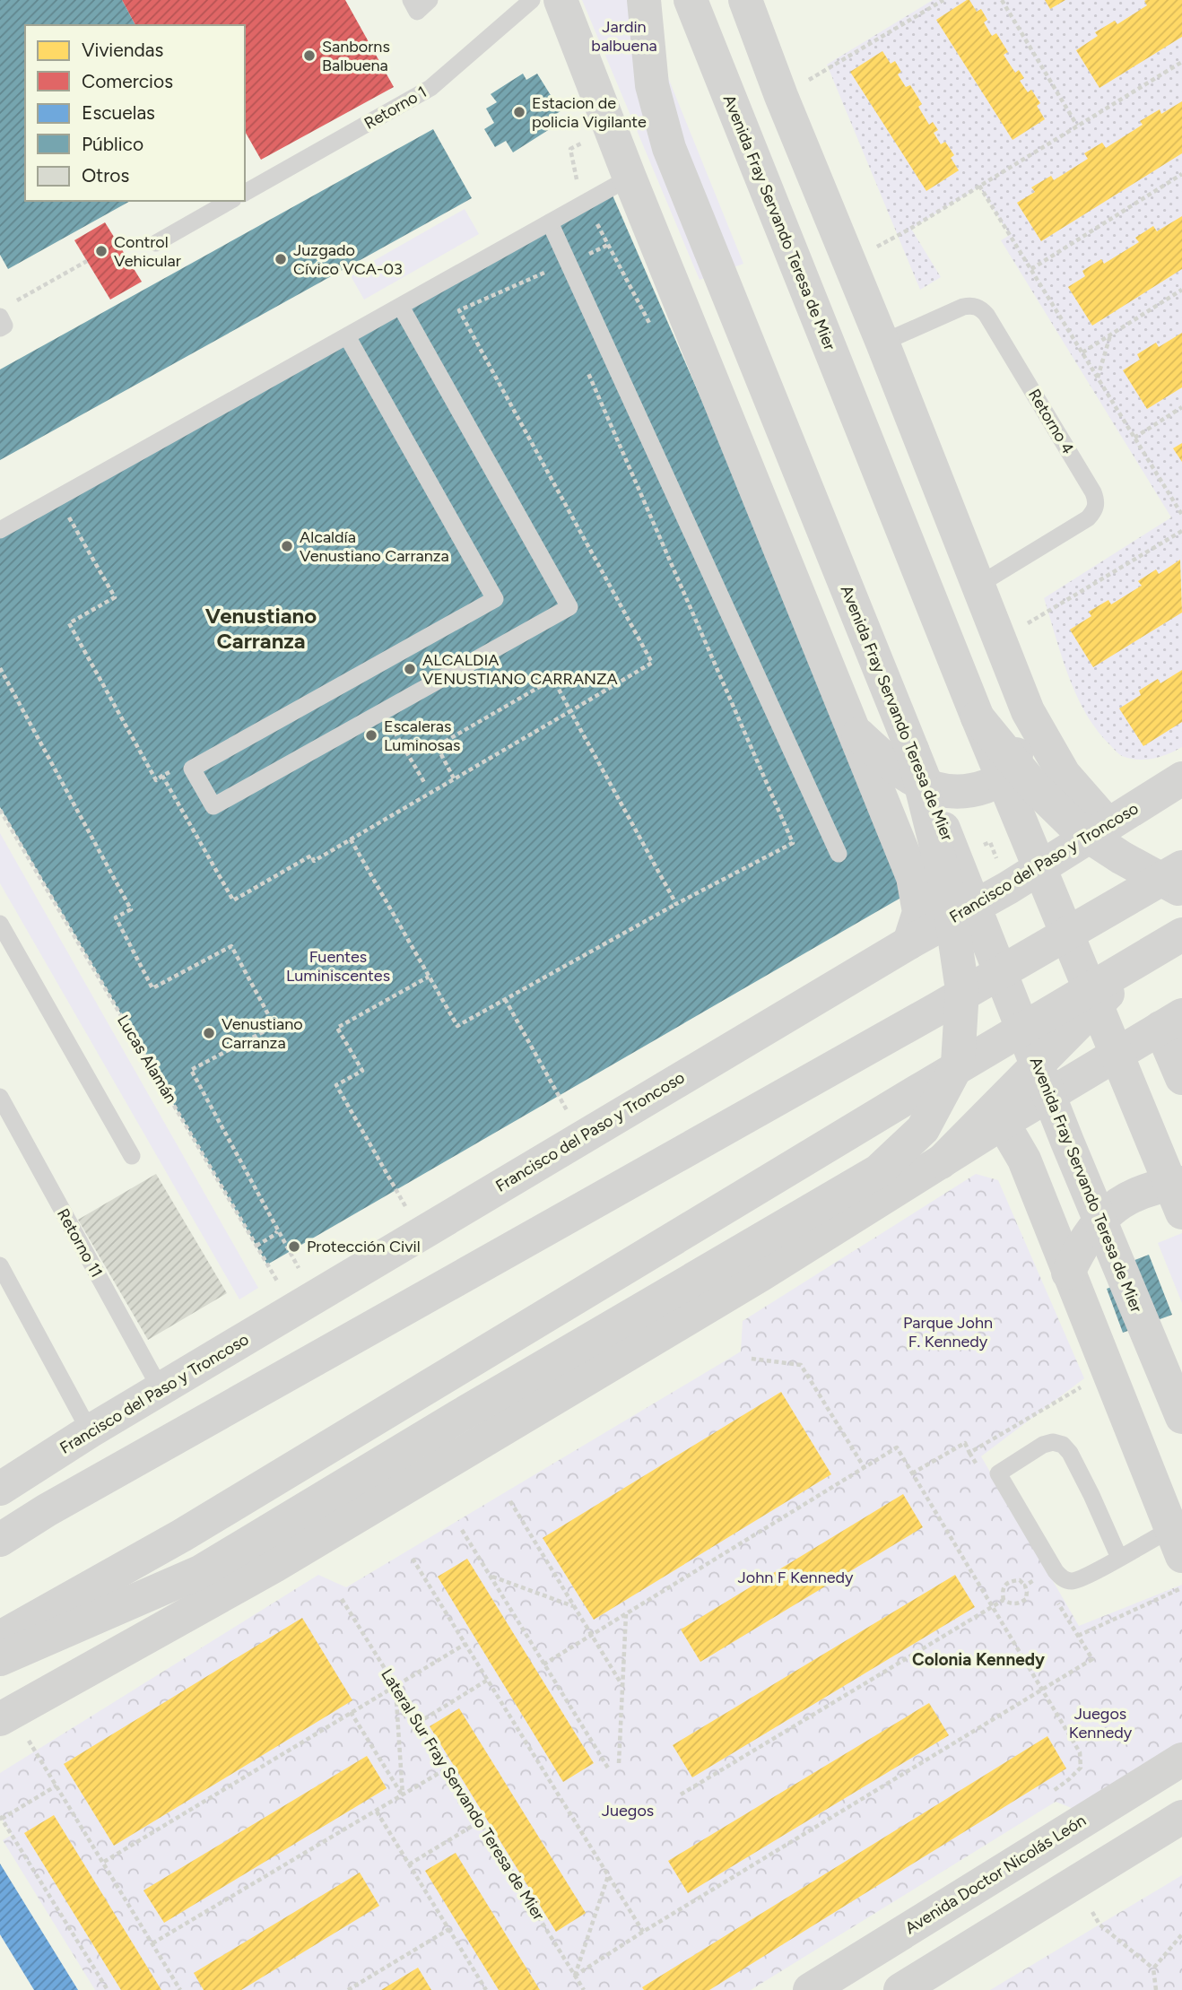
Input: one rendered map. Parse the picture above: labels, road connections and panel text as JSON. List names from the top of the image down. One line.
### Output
{"streets":{"main road":["Avenida Fray Servando Teresa de Mier","Francisco del Paso y Troncoso","Avenida Doctor Nicolás León"],"lane":["Retorno 1","Retorno 4","Retorno 11"],"path":["Lucas Alamán","Lateral Sur Fray Servando Teresa de Mier"]},"crossings":[["Francisco del Paso y Troncoso","Lucas Alamán"],["Francisco del Paso y Troncoso","Retorno 11"]],"districts":["Venustiano Carranza","Colonia Kennedy"],"parks":["Jardin balbuena","Fuentes Luminiscentes","Parque John F. Kennedy","John F Kennedy","Juegos Kennedy","Juegos"],"places":["Sanborns Balbuena","Estacion de policia Vigilante","Control Vehicular","Juzgado Cívico VCA-03","Alcaldía Venustiano Carranza","ALCALDIA VENUSTIANO CARRANZA","Escaleras Luminosas","Venustiano Carranza","Protección Civil"],"legend":["Viviendas","Comercios","Escuelas","Público","Otros"]}
